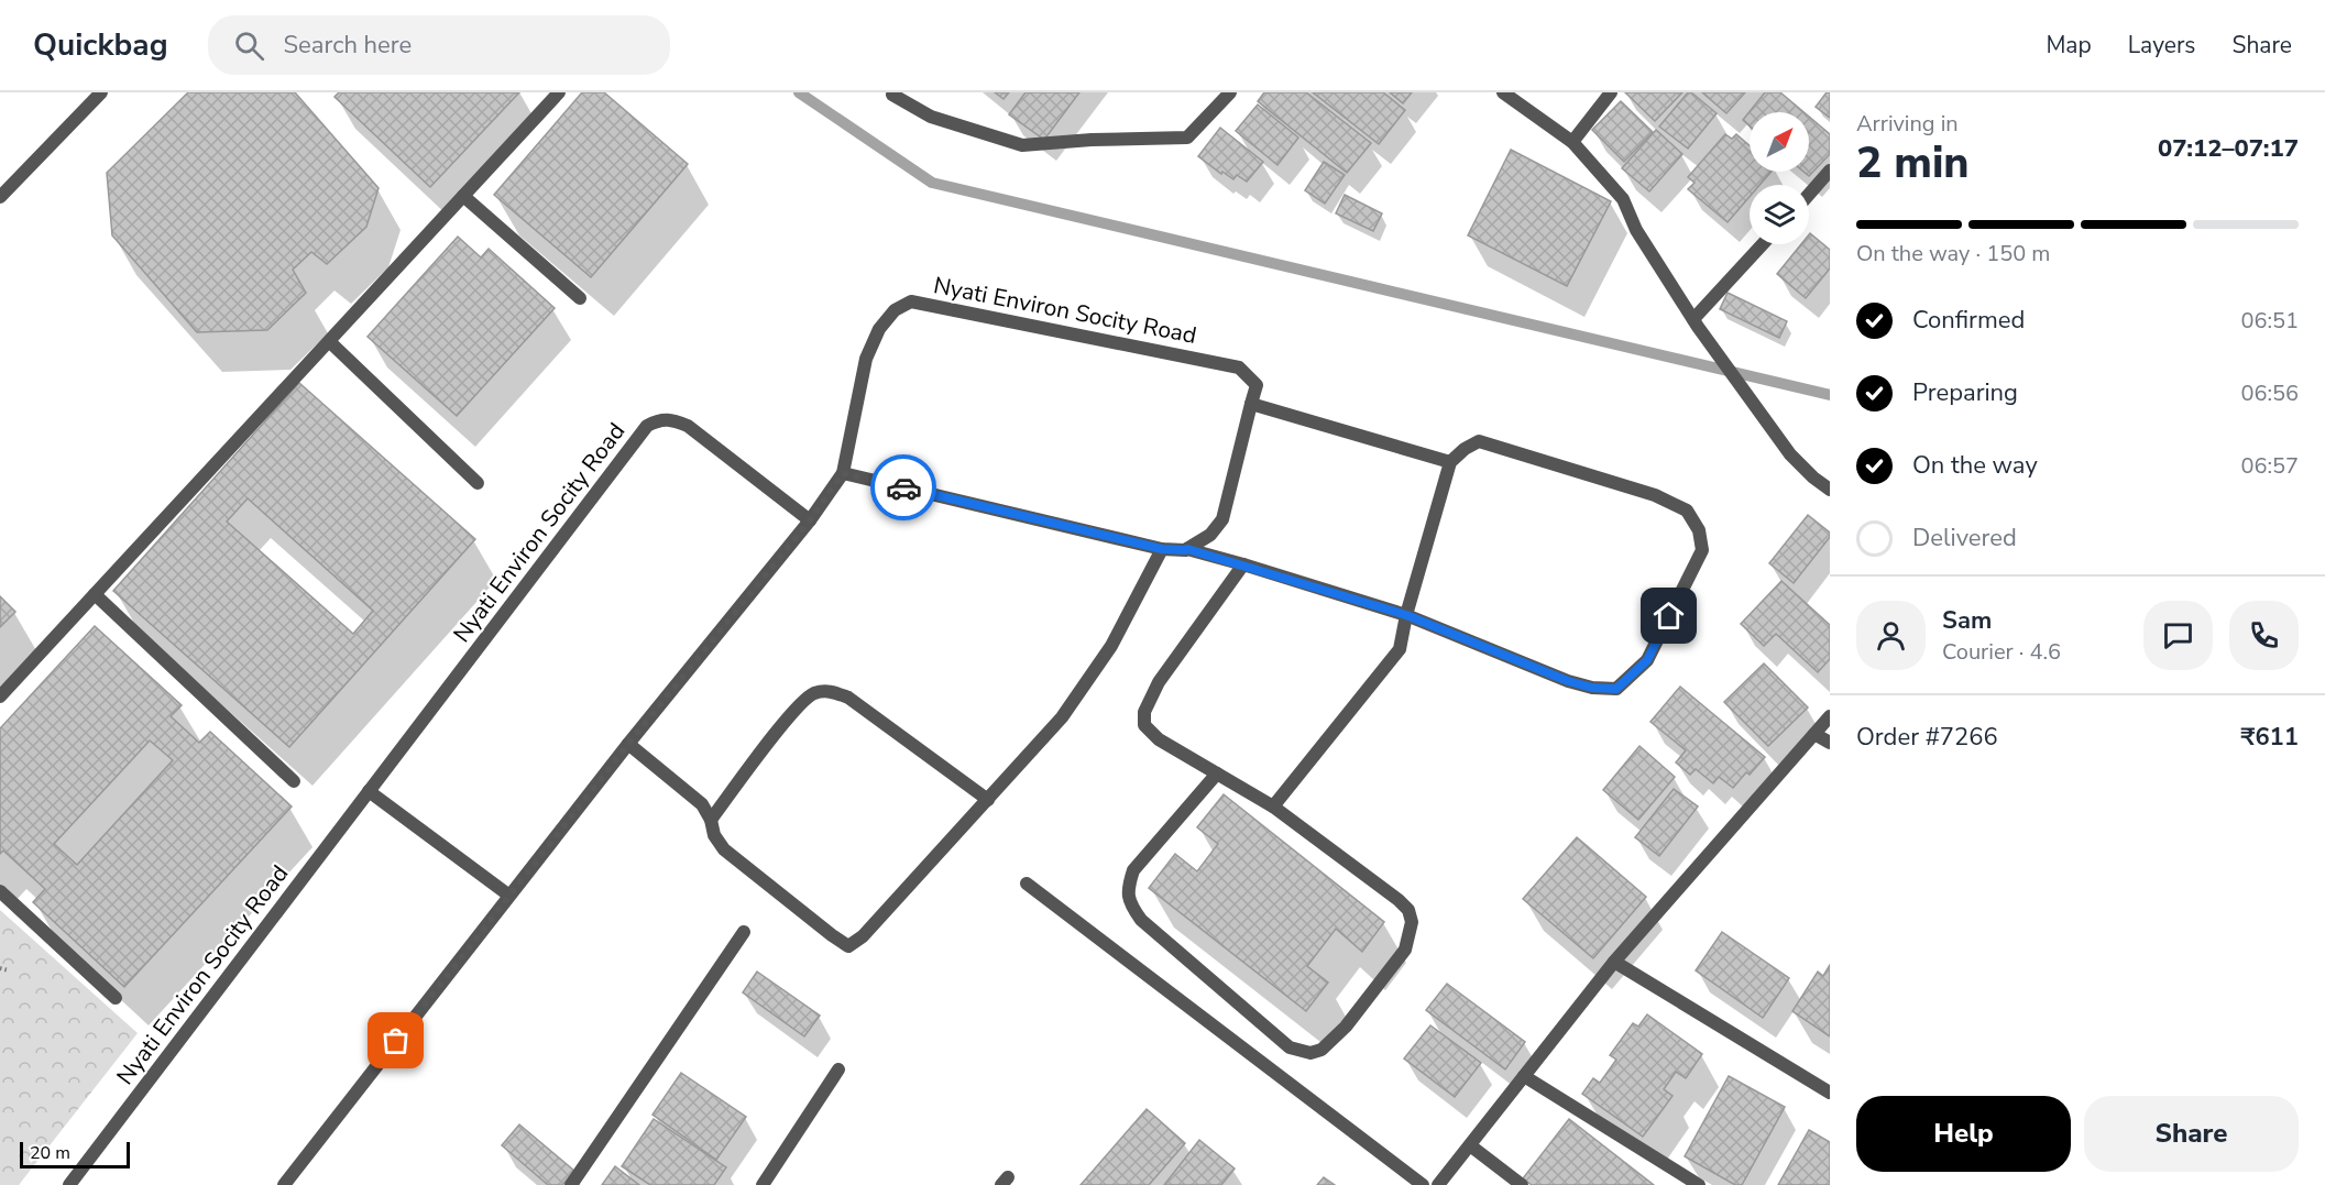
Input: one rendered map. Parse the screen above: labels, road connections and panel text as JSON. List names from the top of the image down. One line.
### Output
{"streets":{"street":["Nyati Environ Socity Road"]},"scale_bar":"20 m","north":"top right","page":{"header":"Quickbag","search":"Search here","nav":["Map","Layers","Share"],"heading":["2 min","Arriving in","07:12–07:17"],"panel":["Sam","Courier · 4.6","Order #7266","₹611"],"bar":"On the way · 150 m","list":[["Confirmed","06:51"],["Preparing","06:56"],["On the way","06:57"],"Delivered"],"buttons":["Help","Share"],"scale":"20 m"}}
